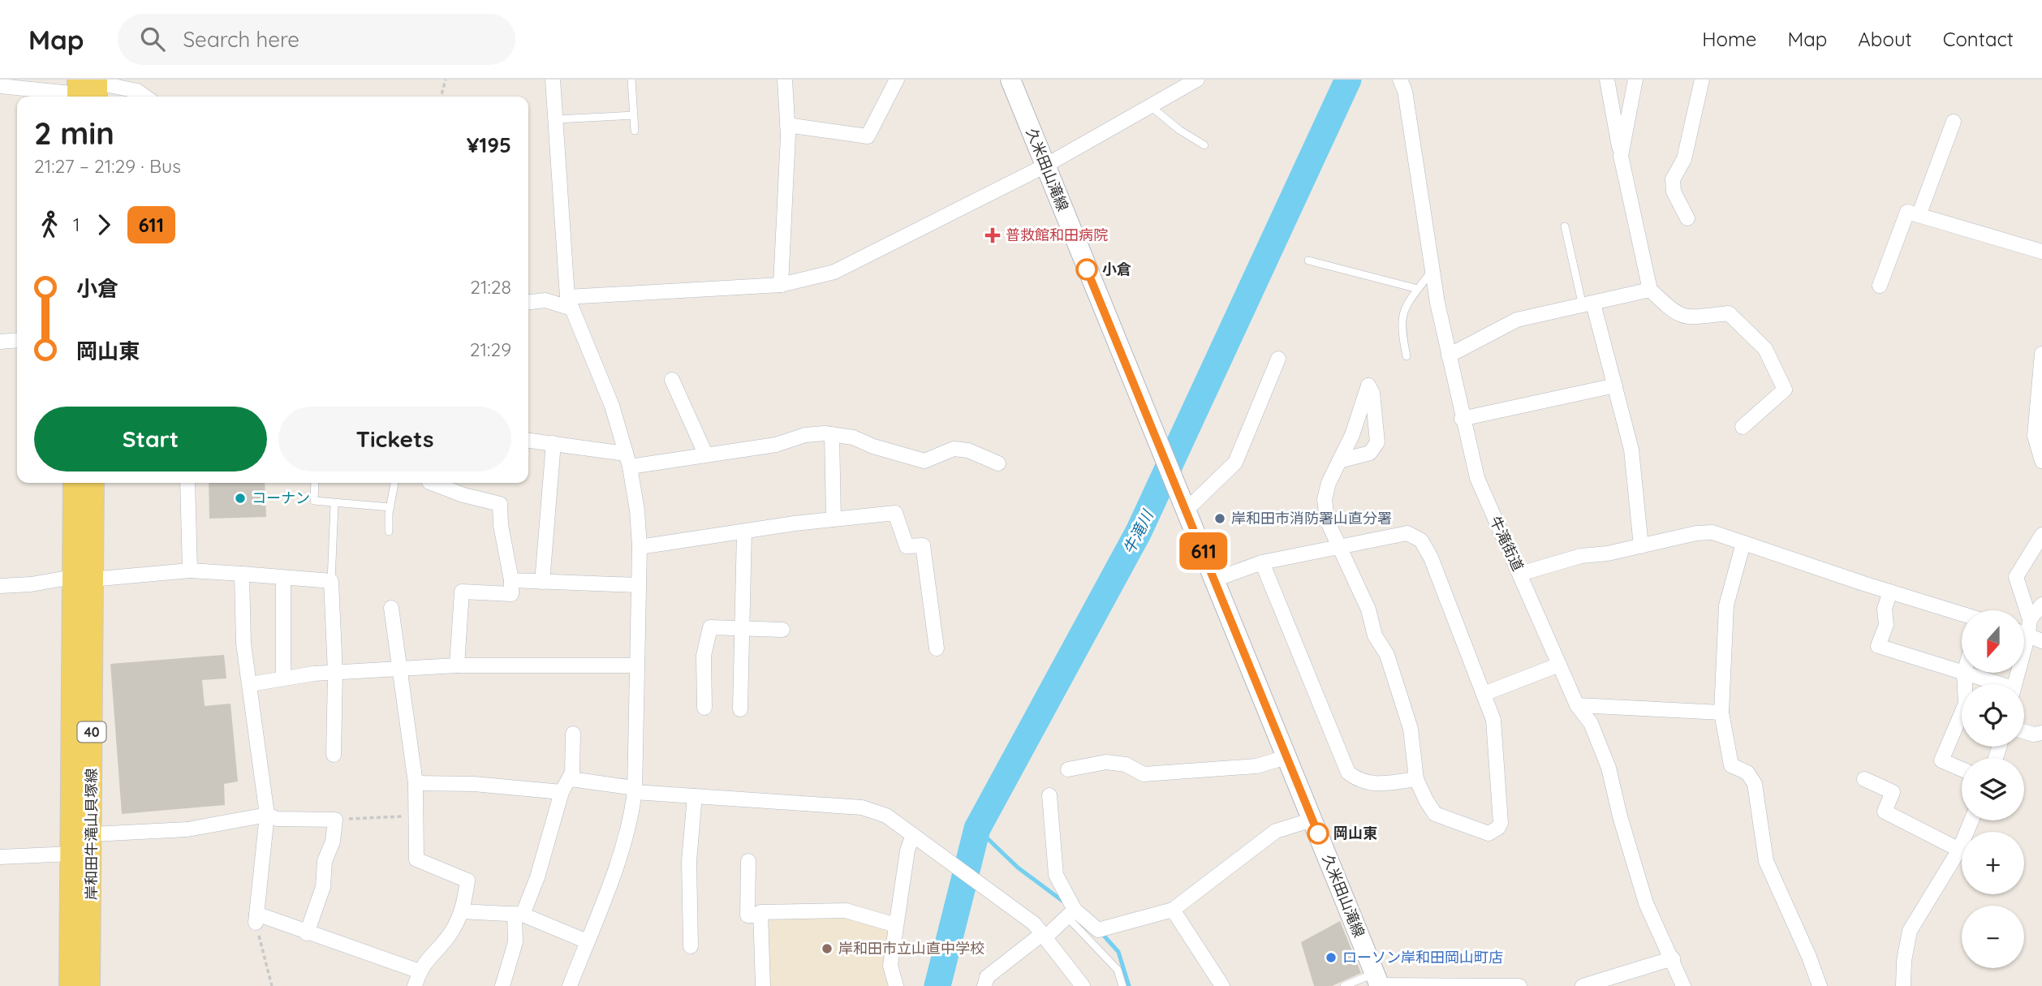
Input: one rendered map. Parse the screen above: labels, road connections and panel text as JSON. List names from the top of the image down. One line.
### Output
{"streets":{"main road":["40","岸和田牛滝山貝塚線"],"street":["久米田山滝線","牛滝街道"]},"water":["牛滝川"],"places":{"health":["普救館和田病院"],"other":["小倉","コーナン","岸和田市消防署山直分署","岡山東","岸和田市立山直中学校","ローソン岸和田岡山町店"]},"lines":["bus line 611"],"north":"bottom","page":{"header":"Map","search":"Search here","nav":["Home","Map","About","Contact"],"on_map":"611","heading":["2 min","21:27 – 21:29 · Bus","¥195"],"legs":["1","611"],"list":[{"name":"小倉","value":"21:28"},{"name":"岡山東","value":"21:29"}],"buttons":["Start","Tickets"],"map_buttons":["+","−"]}}
